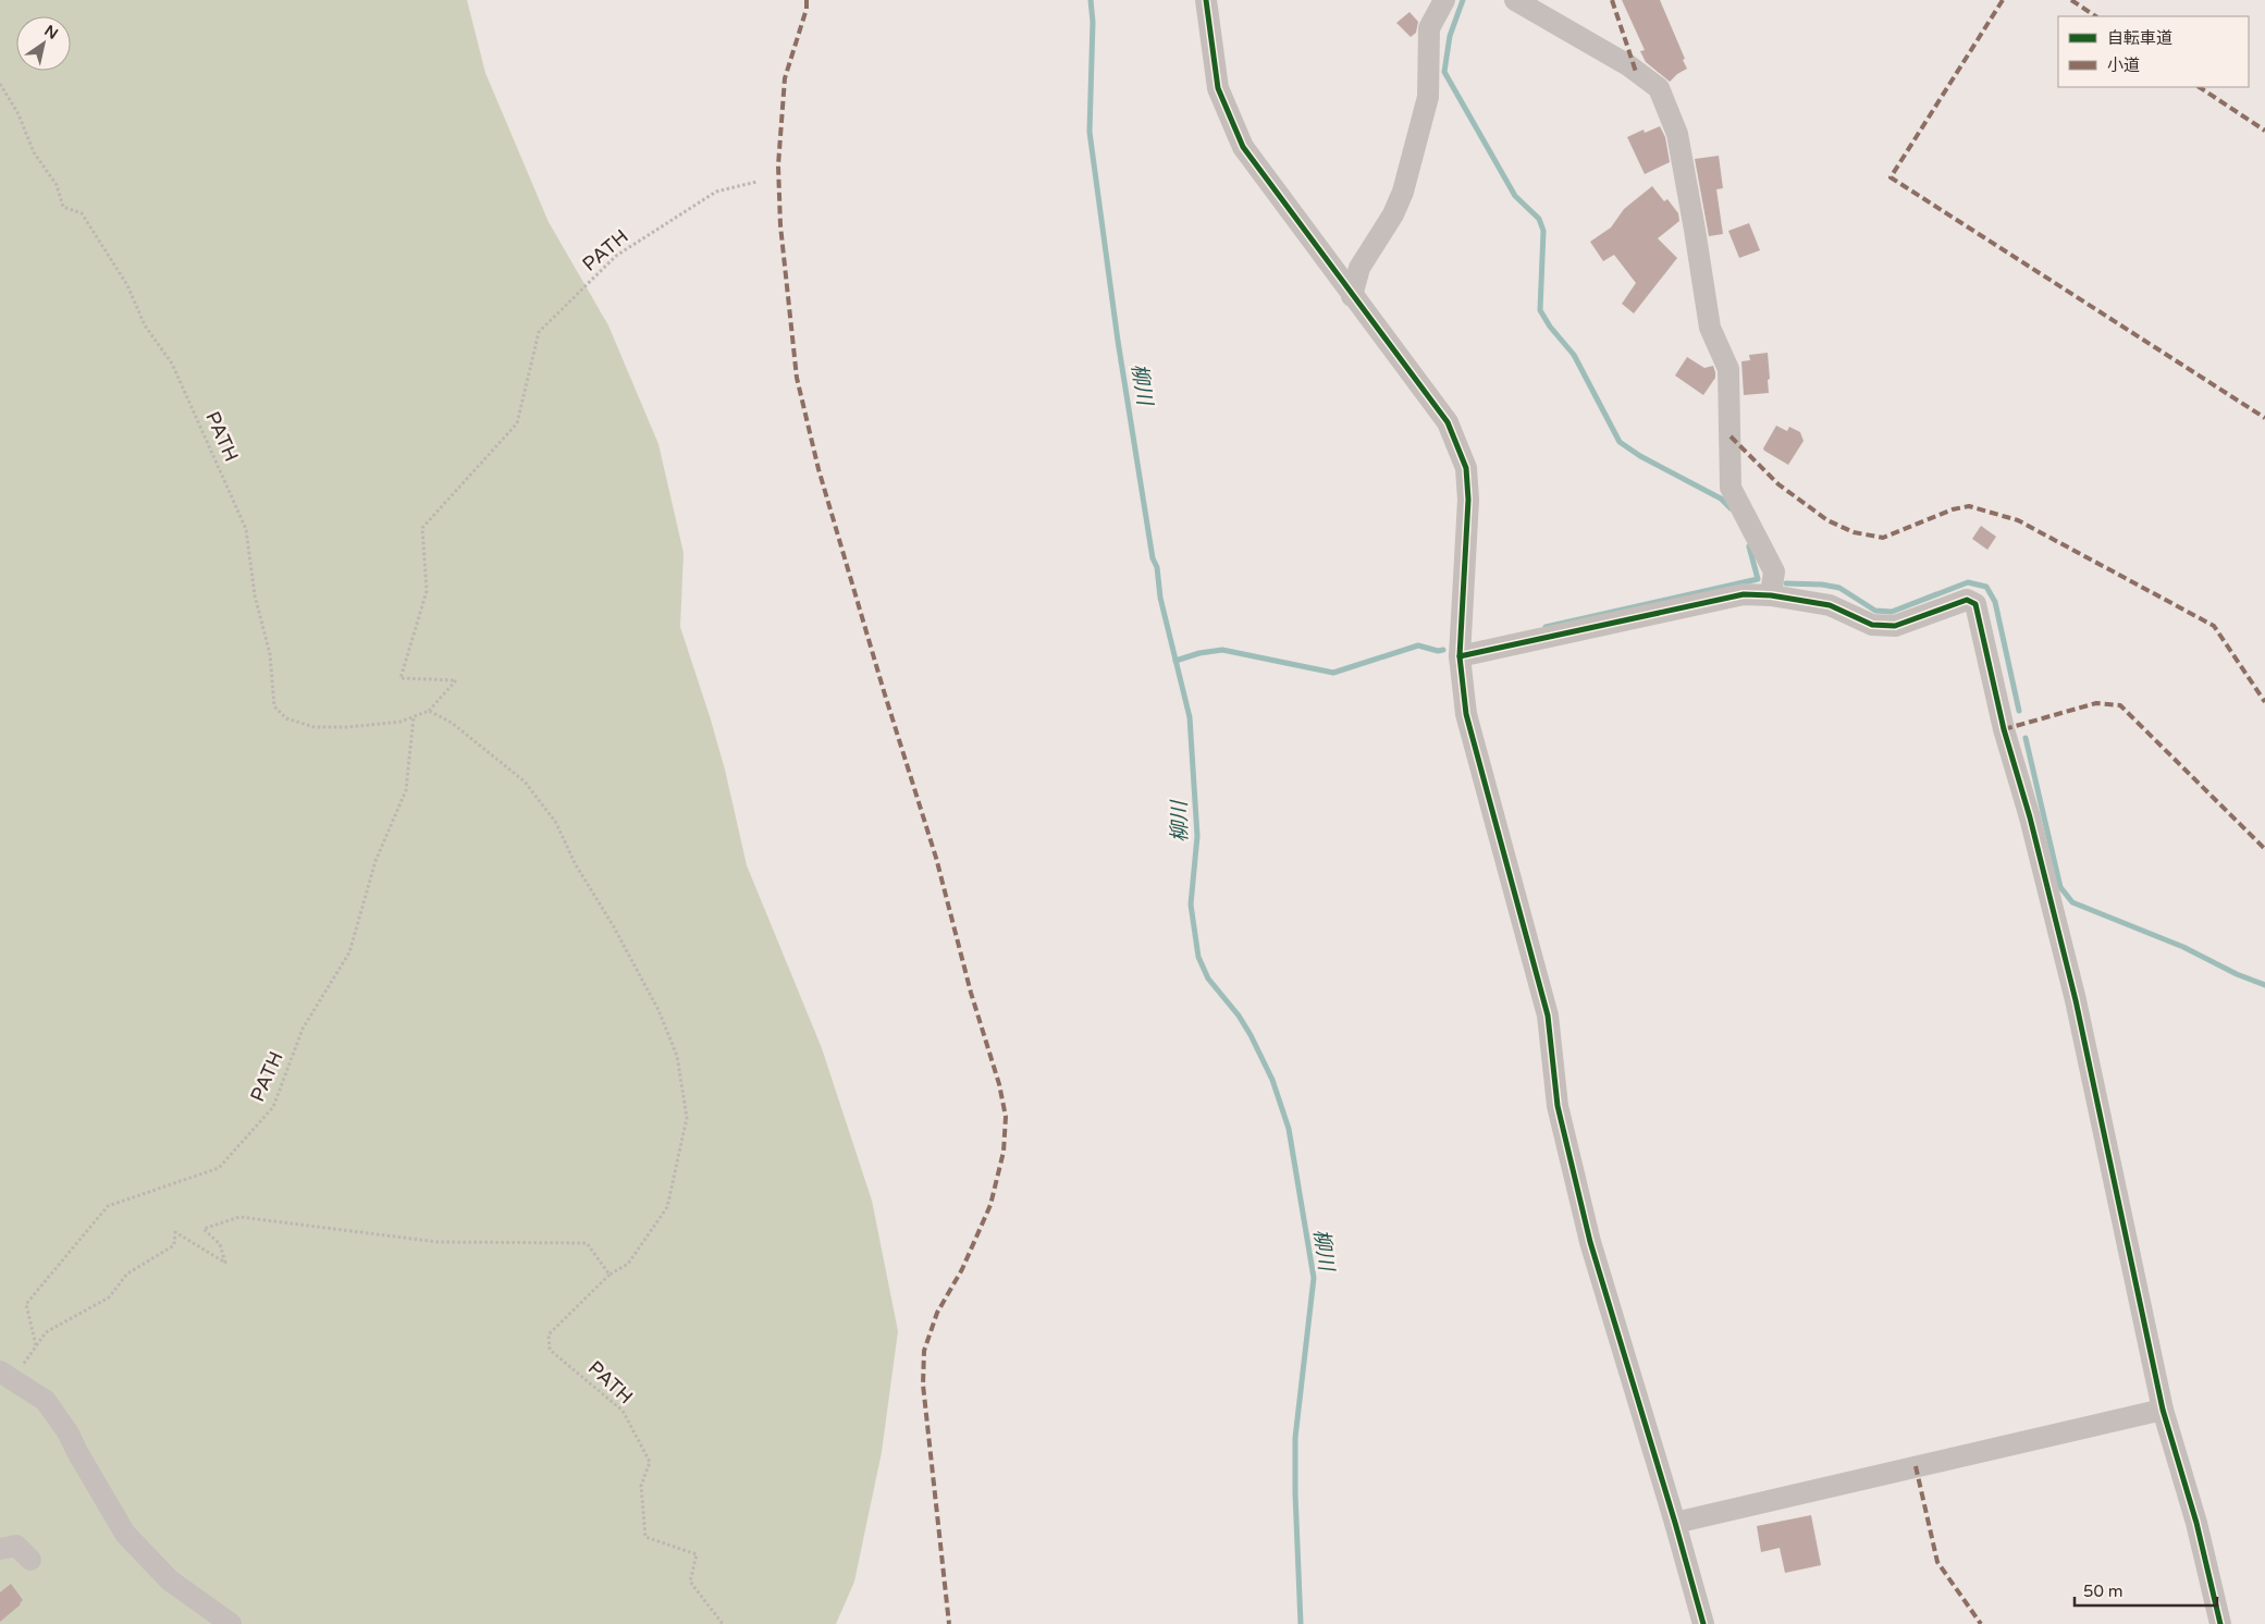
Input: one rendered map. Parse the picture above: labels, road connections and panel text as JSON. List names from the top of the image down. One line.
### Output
{"streets":{"path":["PATH"]},"water":["柳川"],"legend":["自転車道","小道"],"scale_bar":"50 m","north":"top right"}
